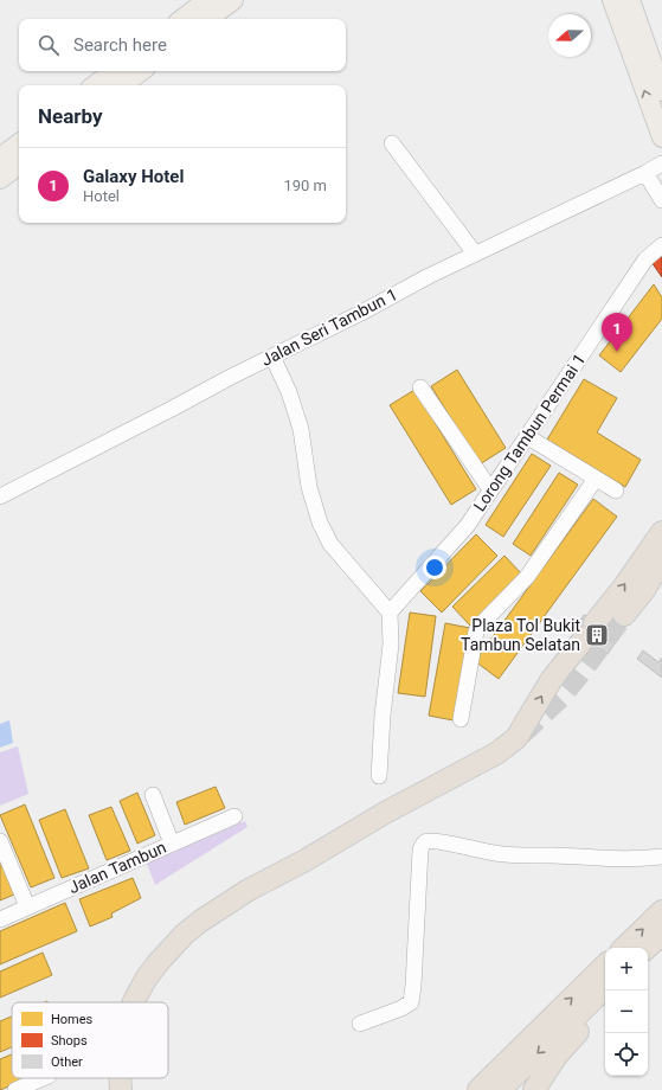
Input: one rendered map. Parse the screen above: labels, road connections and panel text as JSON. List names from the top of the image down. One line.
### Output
{"streets":{"street":["Jalan Seri Tambun 1","Lorong Tambun Permai 1","Jalan Tambun"]},"places":{"building":["Plaza Tol Bukit Tambun Selatan"]},"legend":["Homes","Shops","Other"],"north":"left","page":{"search":"Search here","heading":"Nearby","list":[{"mark":"1","name":"Galaxy Hotel","note":"Hotel","value":"190 m"}],"pins":"1","map_buttons":["+","−"]}}
